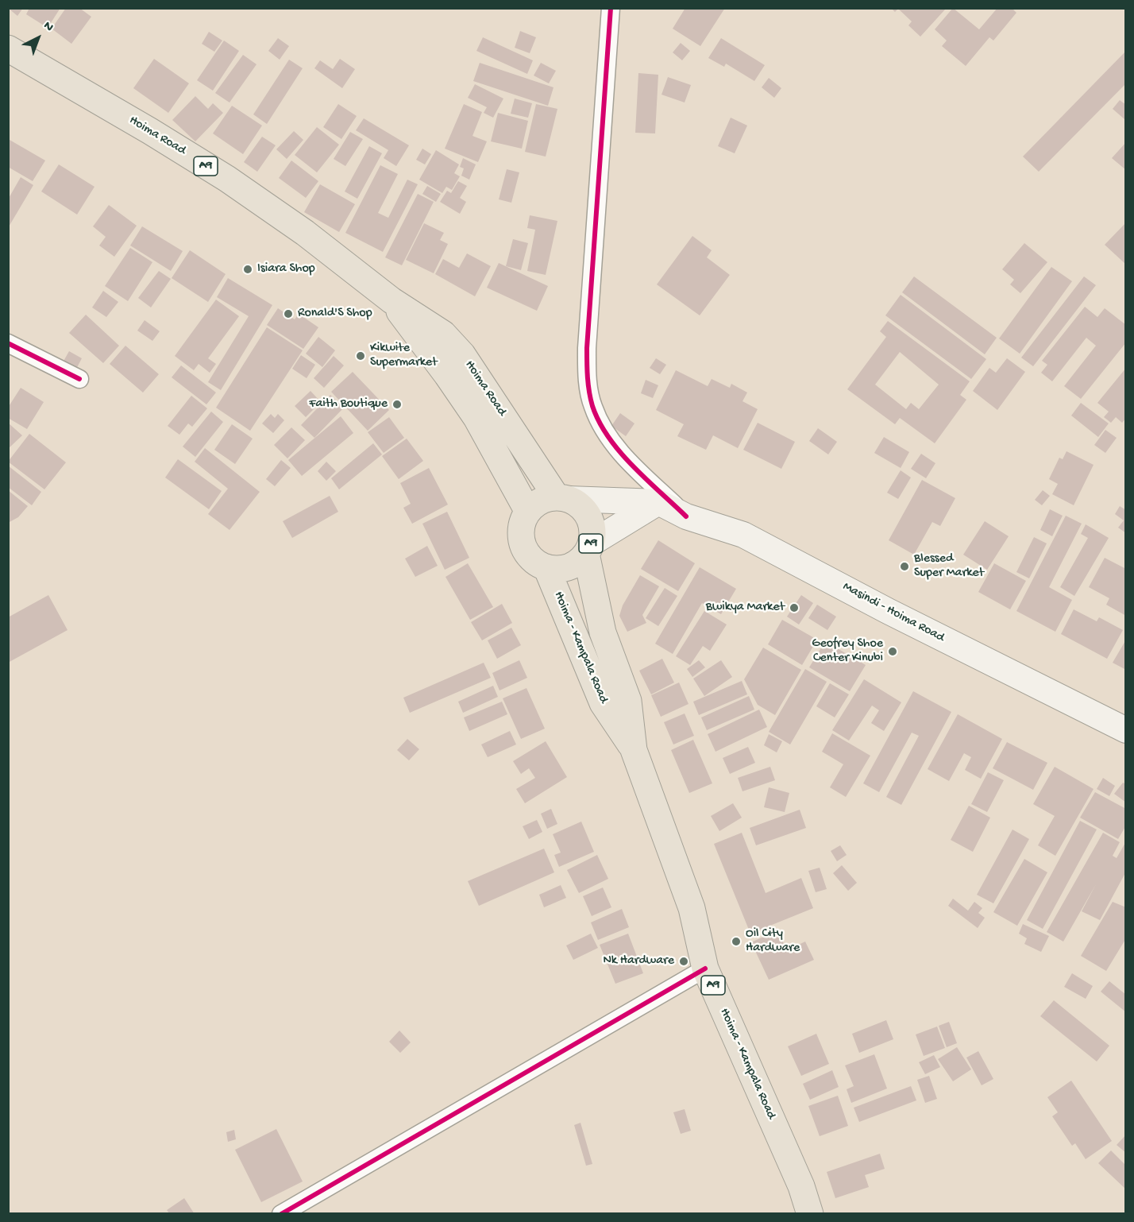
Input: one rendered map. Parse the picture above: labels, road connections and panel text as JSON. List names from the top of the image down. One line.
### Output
{"streets":{"main road":["Hoima Road","A9","Masindi - Hoima Road","Hoima - Kampala Road"]},"crossings":[["Hoima Road","A9"],["Hoima Road","Masindi - Hoima Road"],["Hoima Road","Hoima - Kampala Road"],["A9","Masindi - Hoima Road"],["A9","Hoima - Kampala Road"],["Masindi - Hoima Road","Hoima - Kampala Road"]],"places":["Isiara Shop","Ronald'S Shop","Kikwite Supermarket","Faith Boutique","Blessed Super Market","Bwikya Market","Geofrey Shoe Center Kinubi","Oil City Hardware","Nk Hardware"],"north":"top right"}
